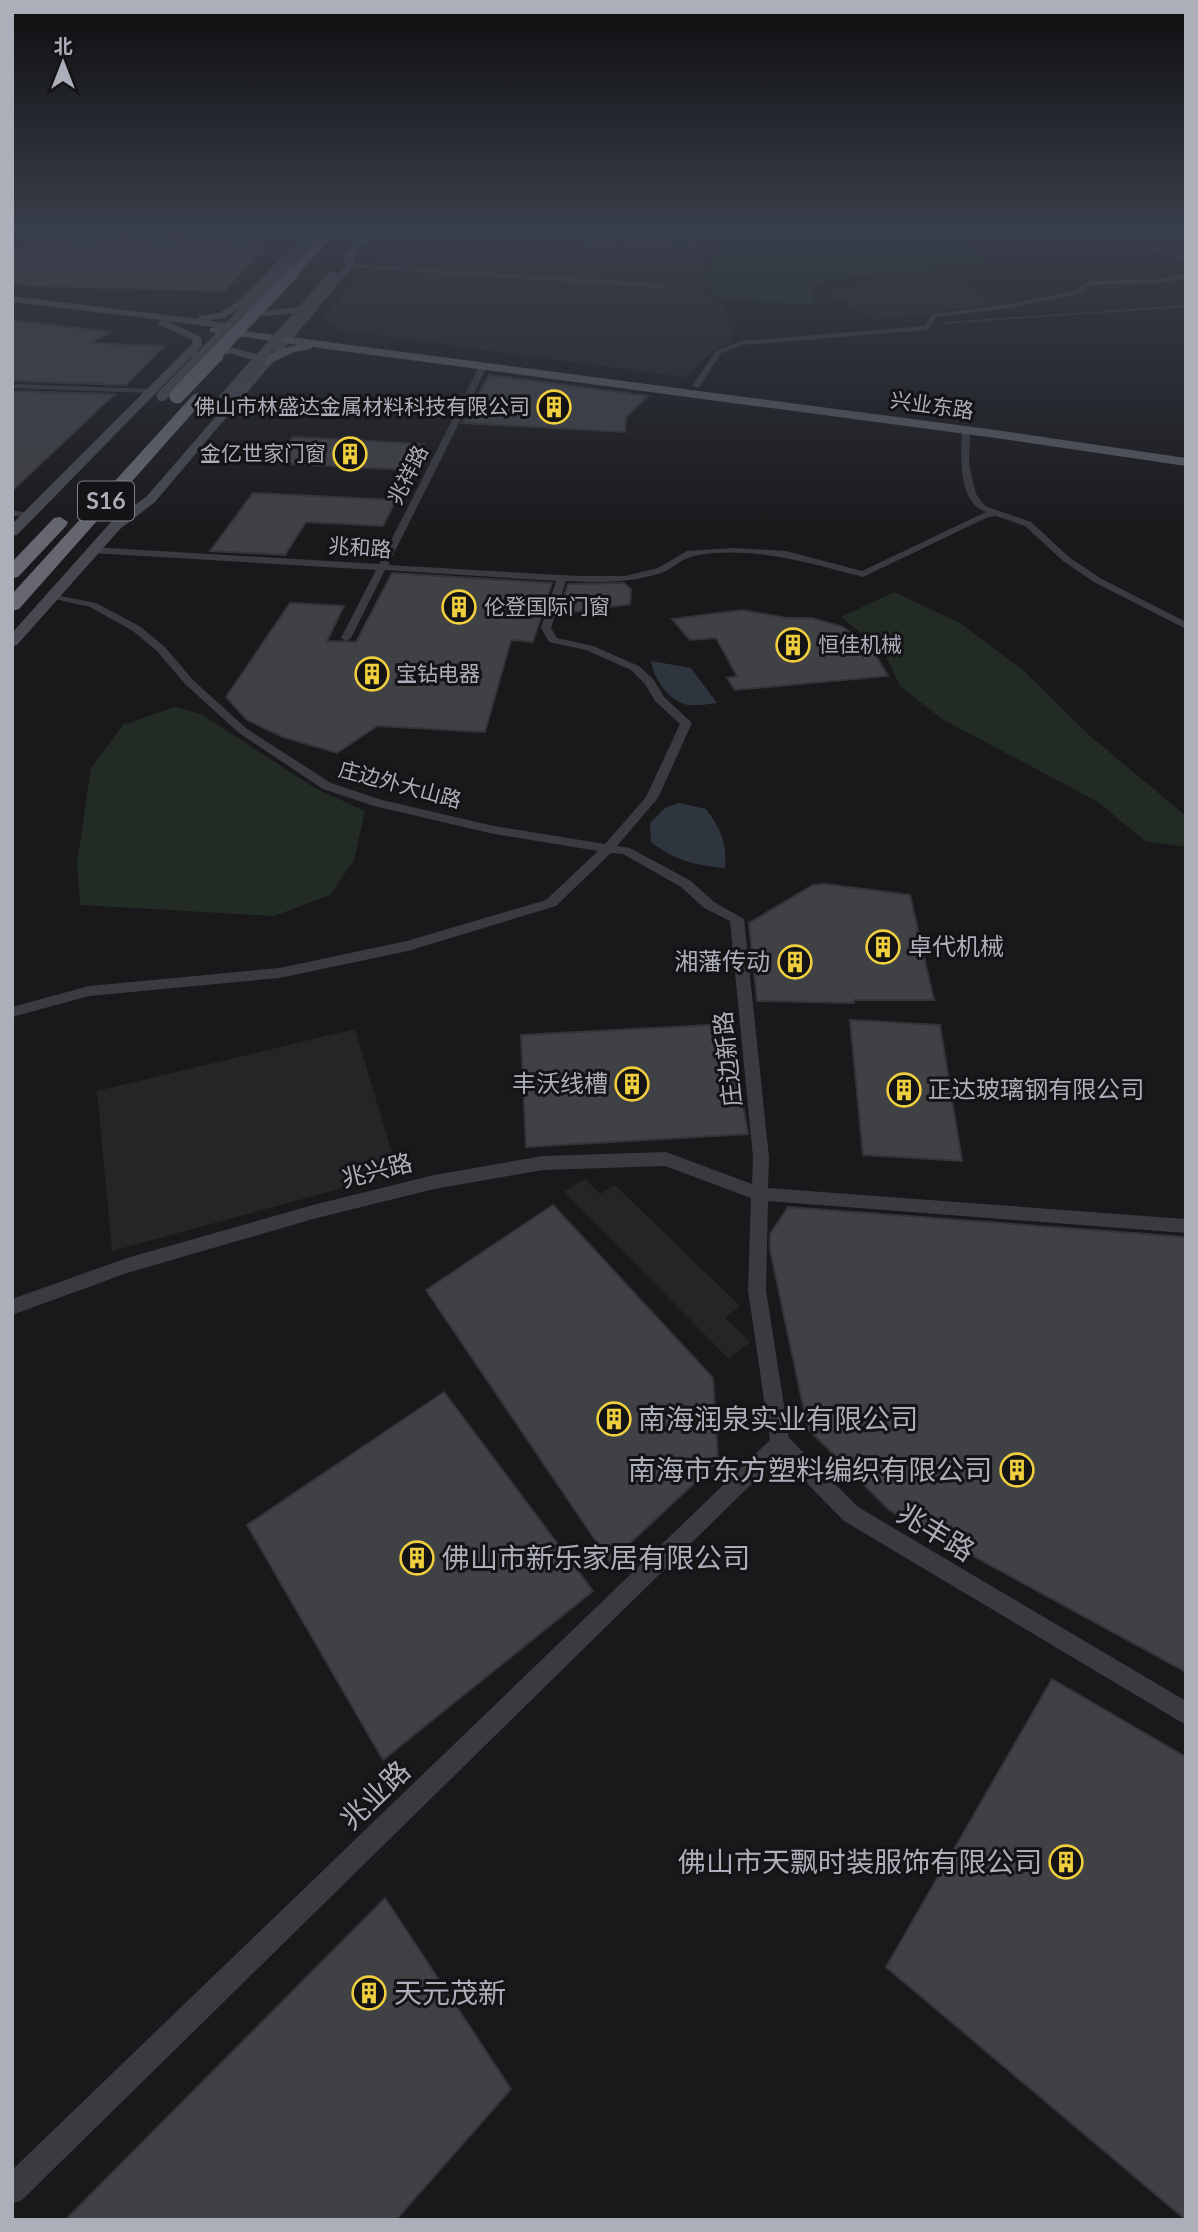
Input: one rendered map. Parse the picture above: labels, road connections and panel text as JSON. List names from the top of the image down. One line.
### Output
{"streets":{"highway":["S16"],"main road":["兴业东路"],"street":["兆祥路","兆和路","庄边外大山路","庄边新路","兆兴路","兆丰路","兆业路"]},"crossings":[["兴业东路","兆祥路"],["兆祥路","兆和路"],["庄边外大山路","庄边新路"],["庄边新路","兆兴路"],["兆丰路","兆业路"]],"places":{"building":["佛山市林盛达金属材料科技有限公司","金亿世家门窗","伦登国际门窗","恒佳机械","宝钻电器","卓代机械","湘藩传动","丰沃线槽","正达玻璃钢有限公司","南海润泉实业有限公司","南海市东方塑料编织有限公司","佛山市新乐家居有限公司","佛山市天飘时装服饰有限公司","天元茂新"]},"north":"top"}
